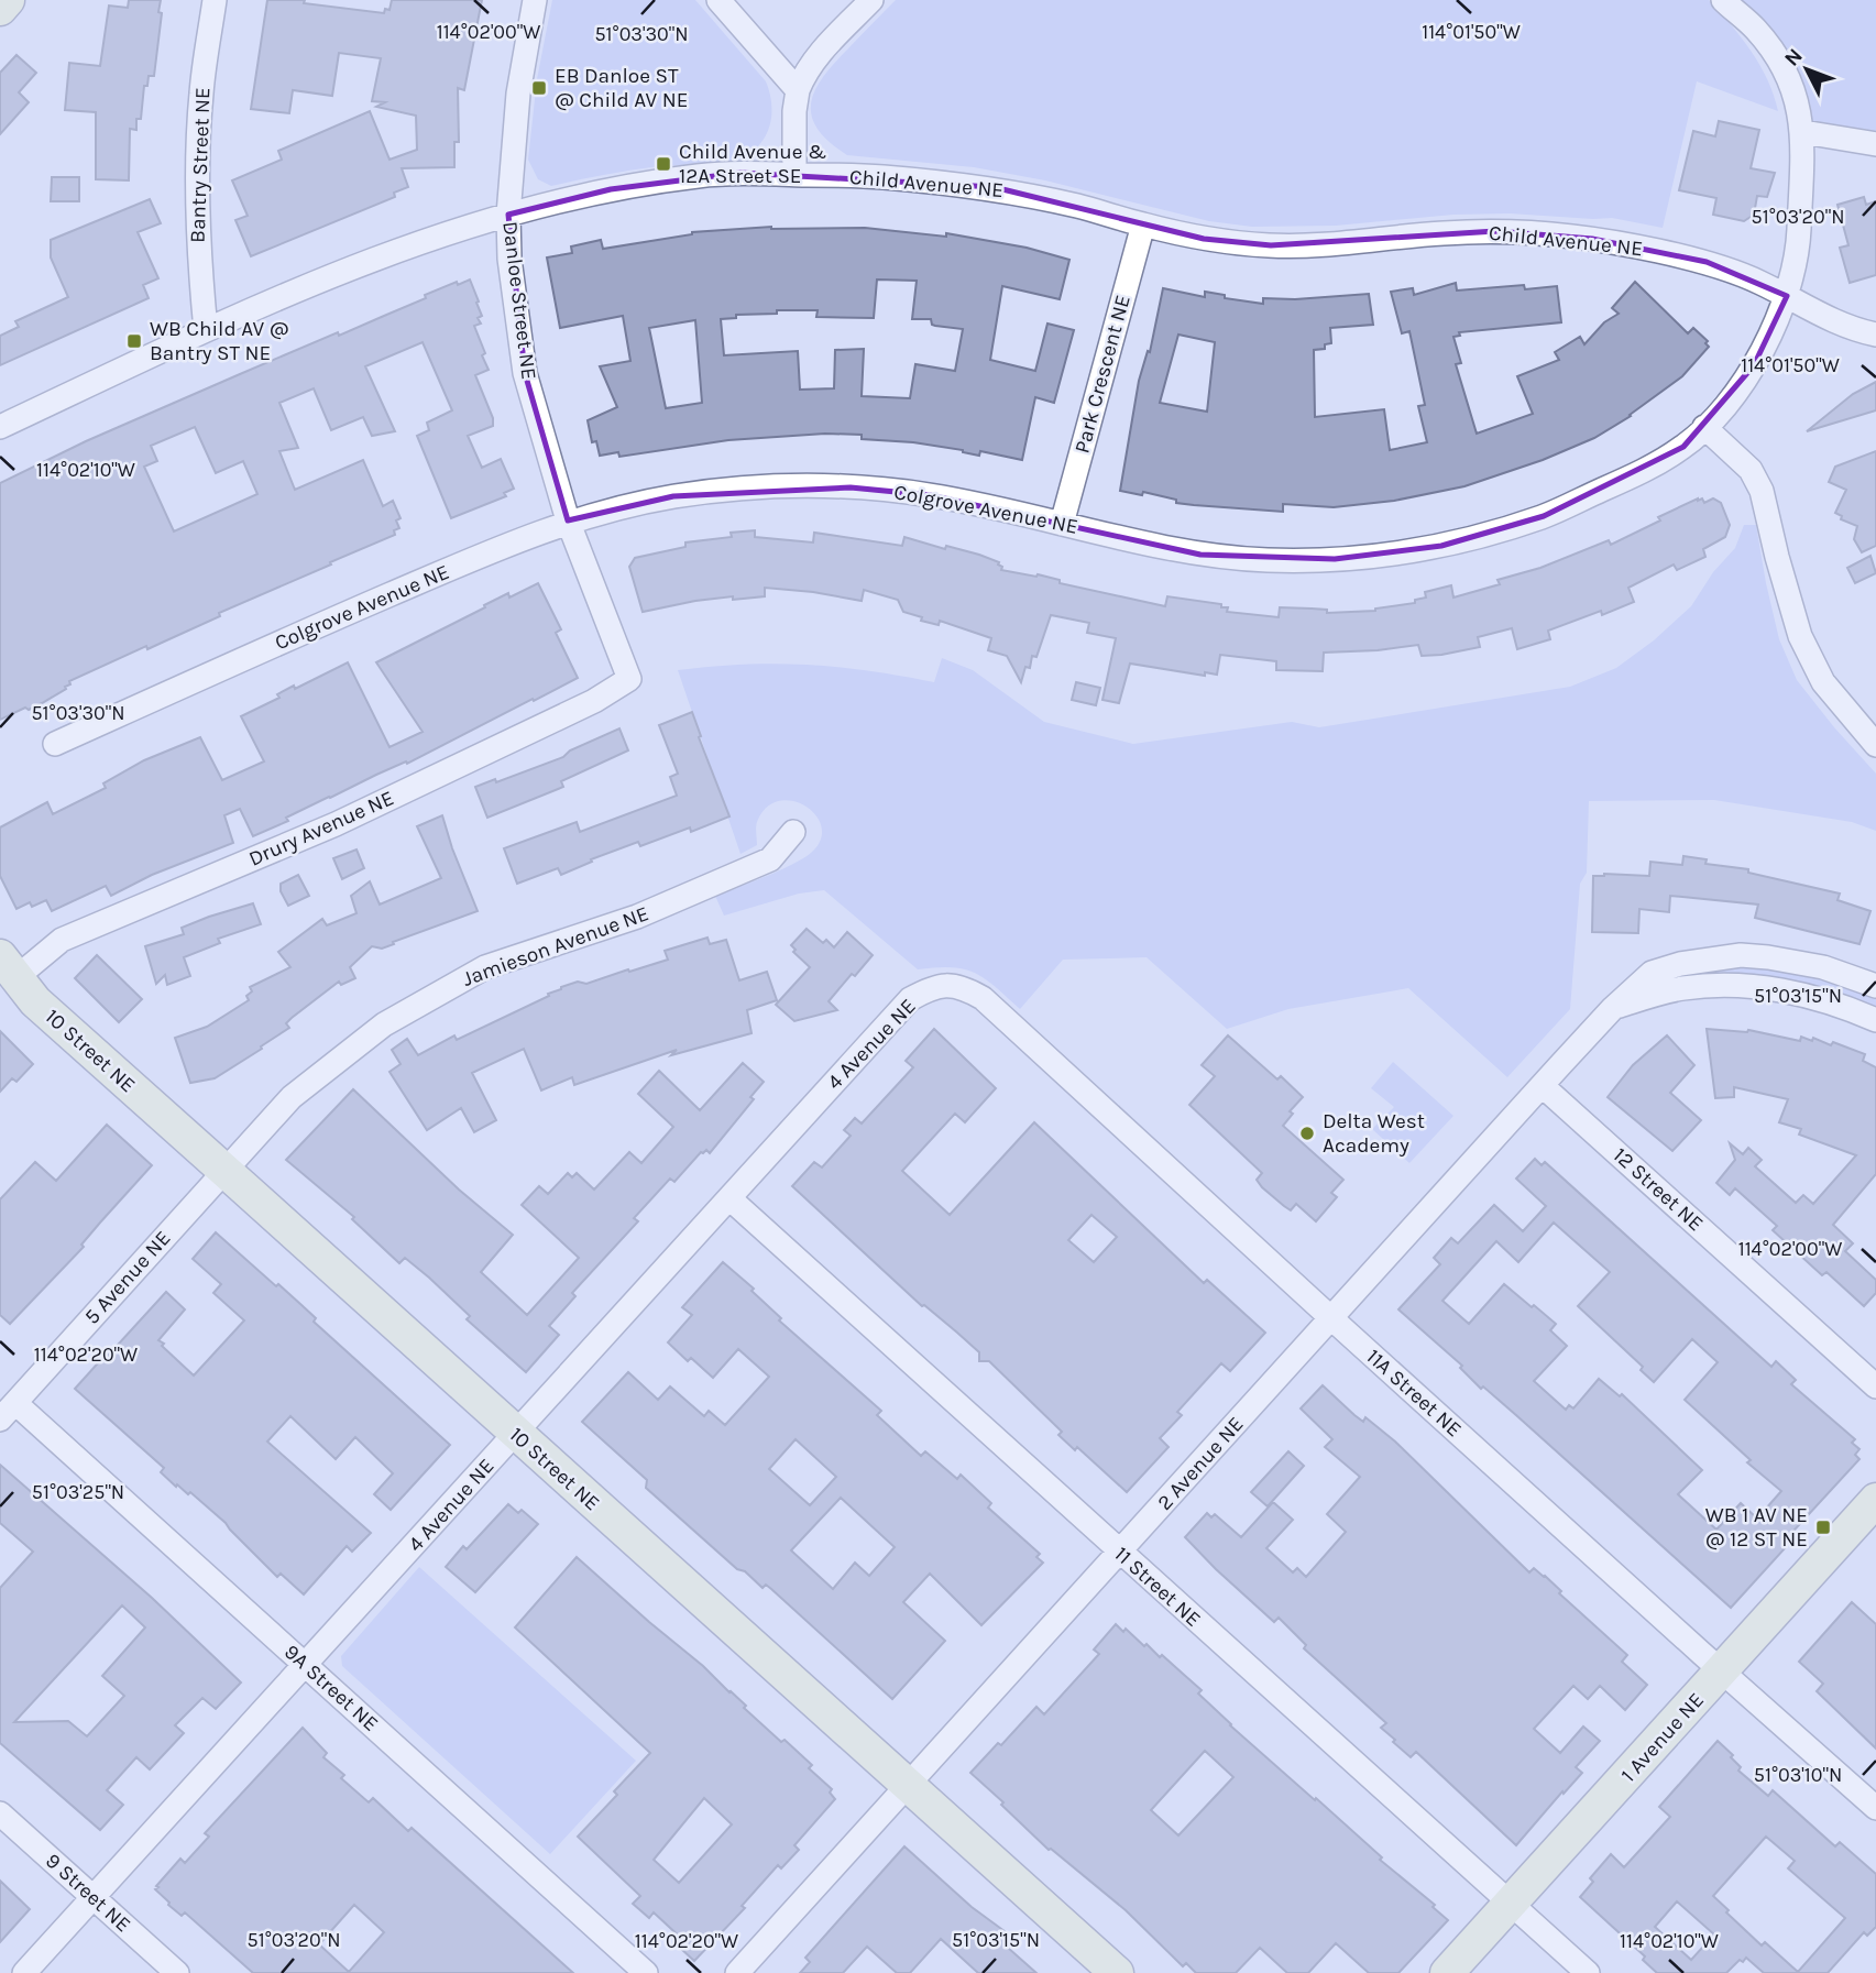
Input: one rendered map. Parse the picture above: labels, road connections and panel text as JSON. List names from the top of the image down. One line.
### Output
{"streets":{"street":["Bantry Street NE","Child Avenue NE","Danloe Street NE","Park Crescent NE","Colgrove Avenue NE","Drury Avenue NE","Jamieson Avenue NE","4 Avenue NE","10 Street NE","12 Street NE","5 Avenue NE","11A Street NE","2 Avenue NE","11 Street NE","9A Street NE","1 Avenue NE","9 Street NE"]},"crossings":[["Bantry Street NE","Child Avenue NE"],["Child Avenue NE","Danloe Street NE"],["Child Avenue NE","Park Crescent NE"],["Child Avenue NE","Colgrove Avenue NE"],["Danloe Street NE","Colgrove Avenue NE"],["Danloe Street NE","Drury Avenue NE"],["Park Crescent NE","Colgrove Avenue NE"],["Drury Avenue NE","10 Street NE"],["Jamieson Avenue NE","10 Street NE"],["Jamieson Avenue NE","5 Avenue NE"],["4 Avenue NE","10 Street NE"],["4 Avenue NE","11A Street NE"],["4 Avenue NE","11 Street NE"],["4 Avenue NE","9A Street NE"],["4 Avenue NE","9 Street NE"],["10 Street NE","5 Avenue NE"],["10 Street NE","2 Avenue NE"],["12 Street NE","2 Avenue NE"],["5 Avenue NE","9A Street NE"],["11A Street NE","2 Avenue NE"],["11A Street NE","1 Avenue NE"],["2 Avenue NE","11 Street NE"],["11 Street NE","1 Avenue NE"]],"places":{"transit":["EB Danloe ST @ Child AV NE","Child Avenue & 12A Street SE","WB Child AV @ Bantry ST NE","WB 1 AV NE @ 12 ST NE"],"other":["Delta West Academy"]},"north":"top left","coordinates":["114°02'00\"W","114°01'50\"W","51°03'30\"N","51°03'20\"N","114°02'10\"W","51°03'15\"N","114°02'20\"W","51°03'25\"N","51°03'10\"N"]}
